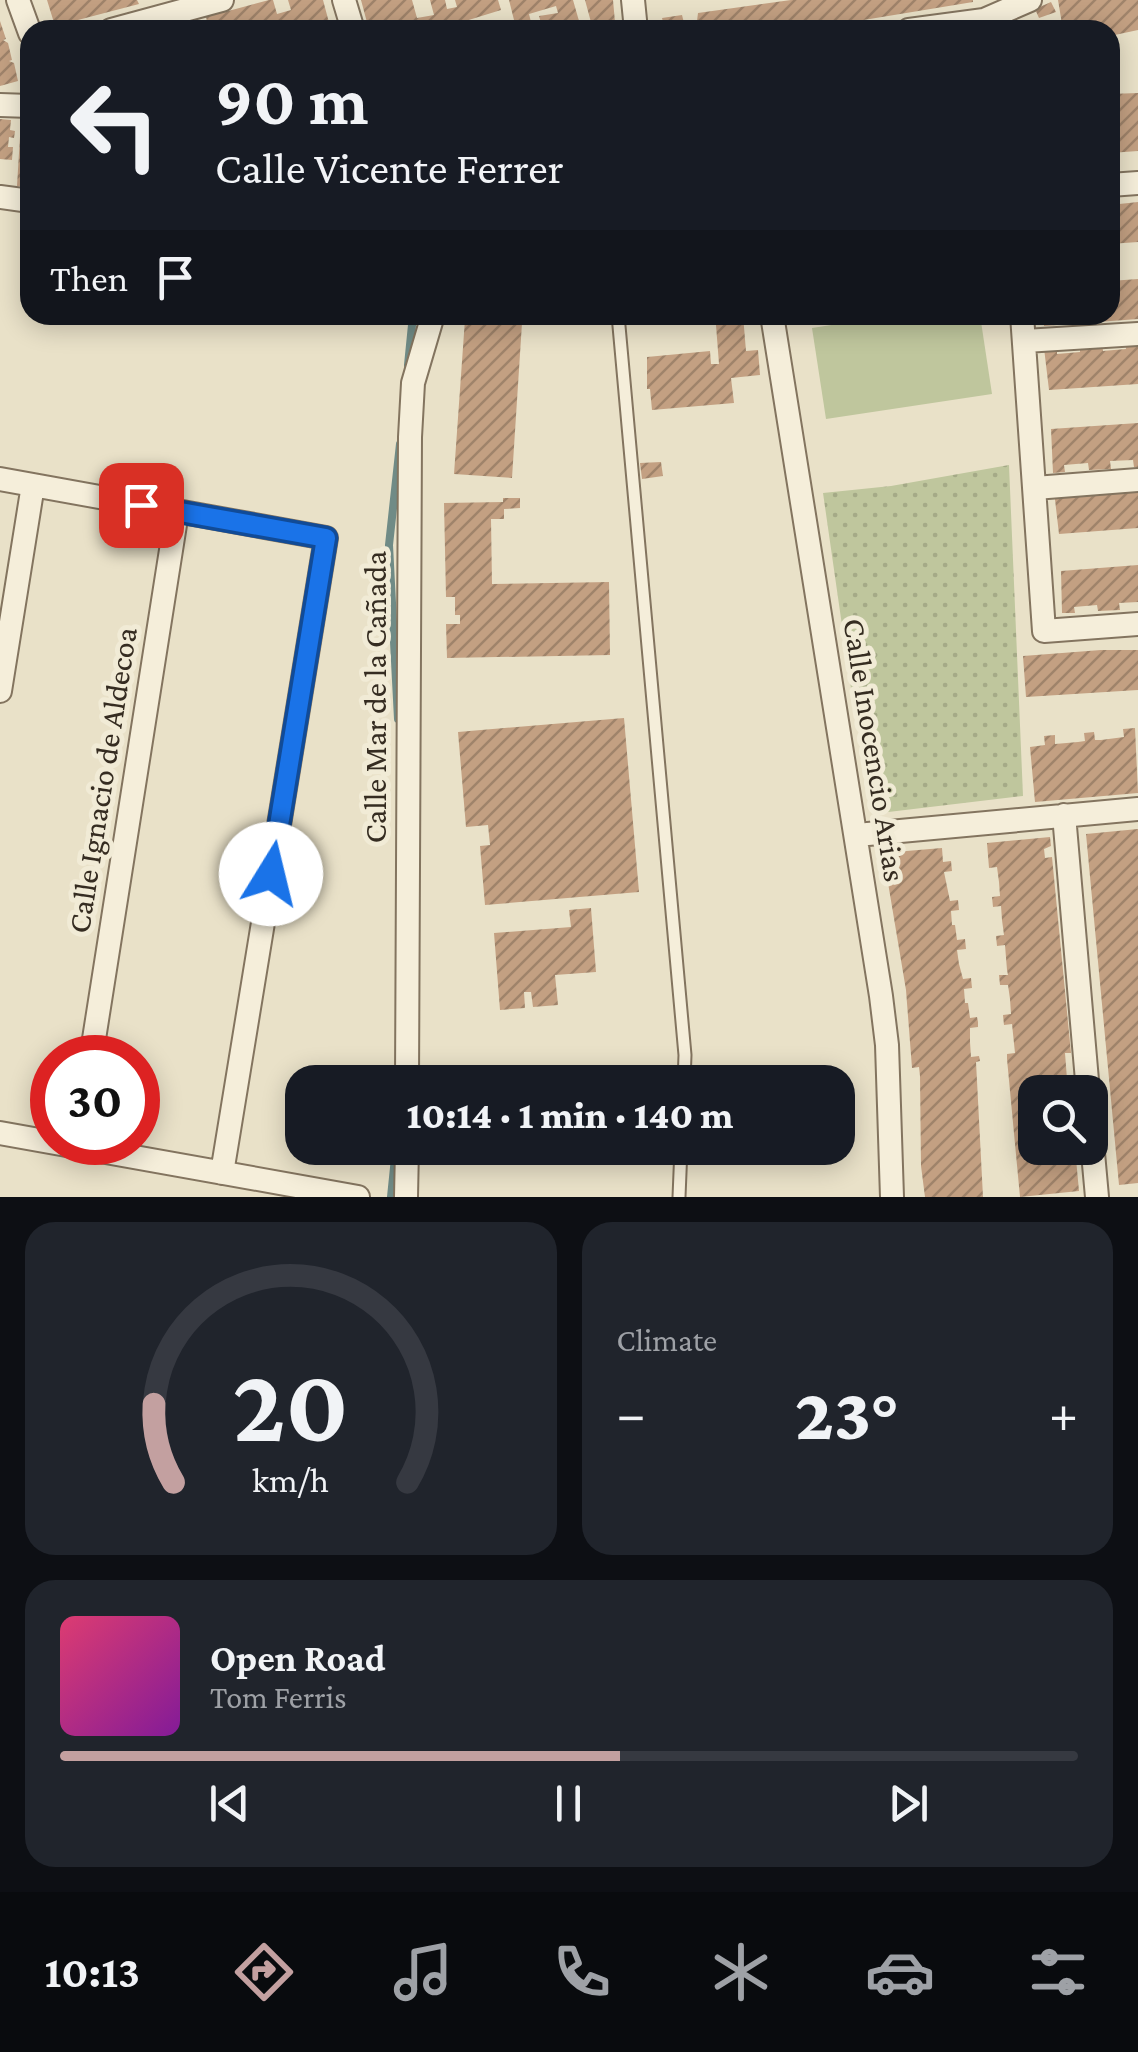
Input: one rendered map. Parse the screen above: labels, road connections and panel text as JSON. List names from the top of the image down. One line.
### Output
{"streets":{"street":["Calle Mar de la Cañada","Calle Inocencio Arias","Calle Ignacio de Aldecoa"]},"page":{"turn":["90 m","Calle Vicente Ferrer"],"then":"Then","limit":"30","trip":"10:14 · 1 min · 140 m","tile":"Climate","heat":["−","23°","+"],"song":["Open Road","Tom Ferris"],"tabs":"10:13","gauge":["20","km/h"]}}
